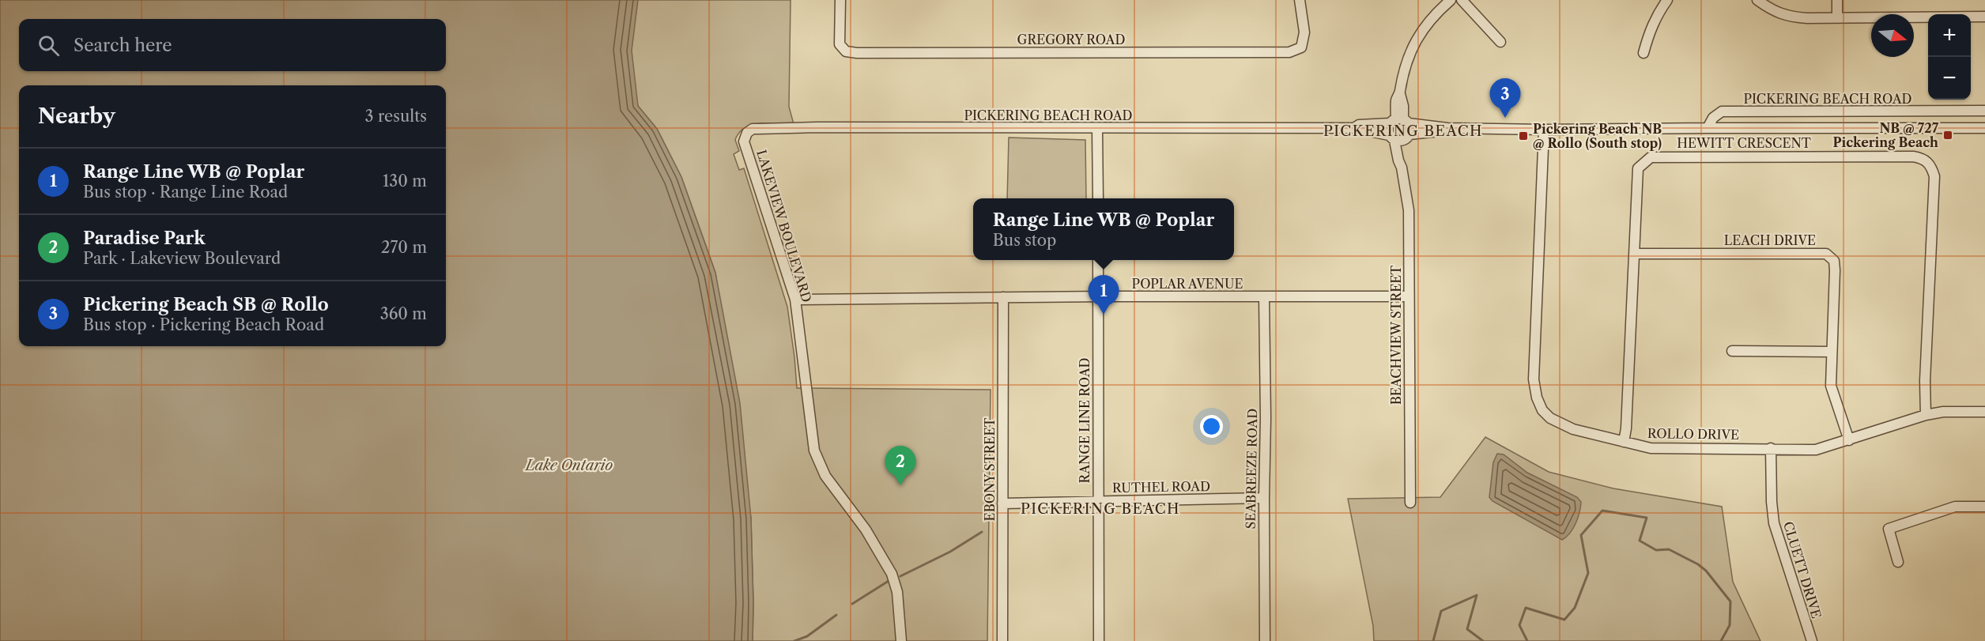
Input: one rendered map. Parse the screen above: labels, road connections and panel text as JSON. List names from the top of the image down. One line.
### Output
{"streets":{"street":["GREGORY ROAD","PICKERING BEACH ROAD","HEWITT CRESCENT","LAKEVIEW BOULEVARD","LEACH DRIVE","POPLAR AVENUE","BEACHVIEW STREET","RANGE LINE ROAD","ROLLO DRIVE","SEABREEZE ROAD","EBONY STREET","RUTHEL ROAD","CLUETT DRIVE"]},"crossings":[["PICKERING BEACH ROAD","LAKEVIEW BOULEVARD"],["PICKERING BEACH ROAD","BEACHVIEW STREET"],["PICKERING BEACH ROAD","ROLLO DRIVE"],["HEWITT CRESCENT","LEACH DRIVE"],["HEWITT CRESCENT","ROLLO DRIVE"],["LAKEVIEW BOULEVARD","POPLAR AVENUE"],["LEACH DRIVE","ROLLO DRIVE"],["POPLAR AVENUE","BEACHVIEW STREET"],["POPLAR AVENUE","RANGE LINE ROAD"],["POPLAR AVENUE","SEABREEZE ROAD"],["POPLAR AVENUE","EBONY STREET"],["RANGE LINE ROAD","RUTHEL ROAD"],["ROLLO DRIVE","CLUETT DRIVE"],["SEABREEZE ROAD","RUTHEL ROAD"],["EBONY STREET","RUTHEL ROAD"]],"districts":["PICKERING BEACH","PICKERING BEACH"],"water":["Lake Ontario"],"places":{"transit":["NB @ 727 Pickering Beach","Pickering Beach NB @ Rollo (South stop)"]},"north":"right","page":{"map_buttons":["+","−"],"search":"Search here","pins":["3","1","2"],"heading":["Nearby","3 results"],"list":[{"mark":"1","name":"Range Line WB @ Poplar","note":"Bus stop · Range Line Road","value":"130 m"},{"mark":"2","name":"Paradise Park","note":"Park · Lakeview Boulevard","value":"270 m"},{"mark":"3","name":"Pickering Beach SB @ Rollo","note":"Bus stop · Pickering Beach Road","value":"360 m"}],"popup":["Range Line WB @ Poplar","Bus stop"]}}
